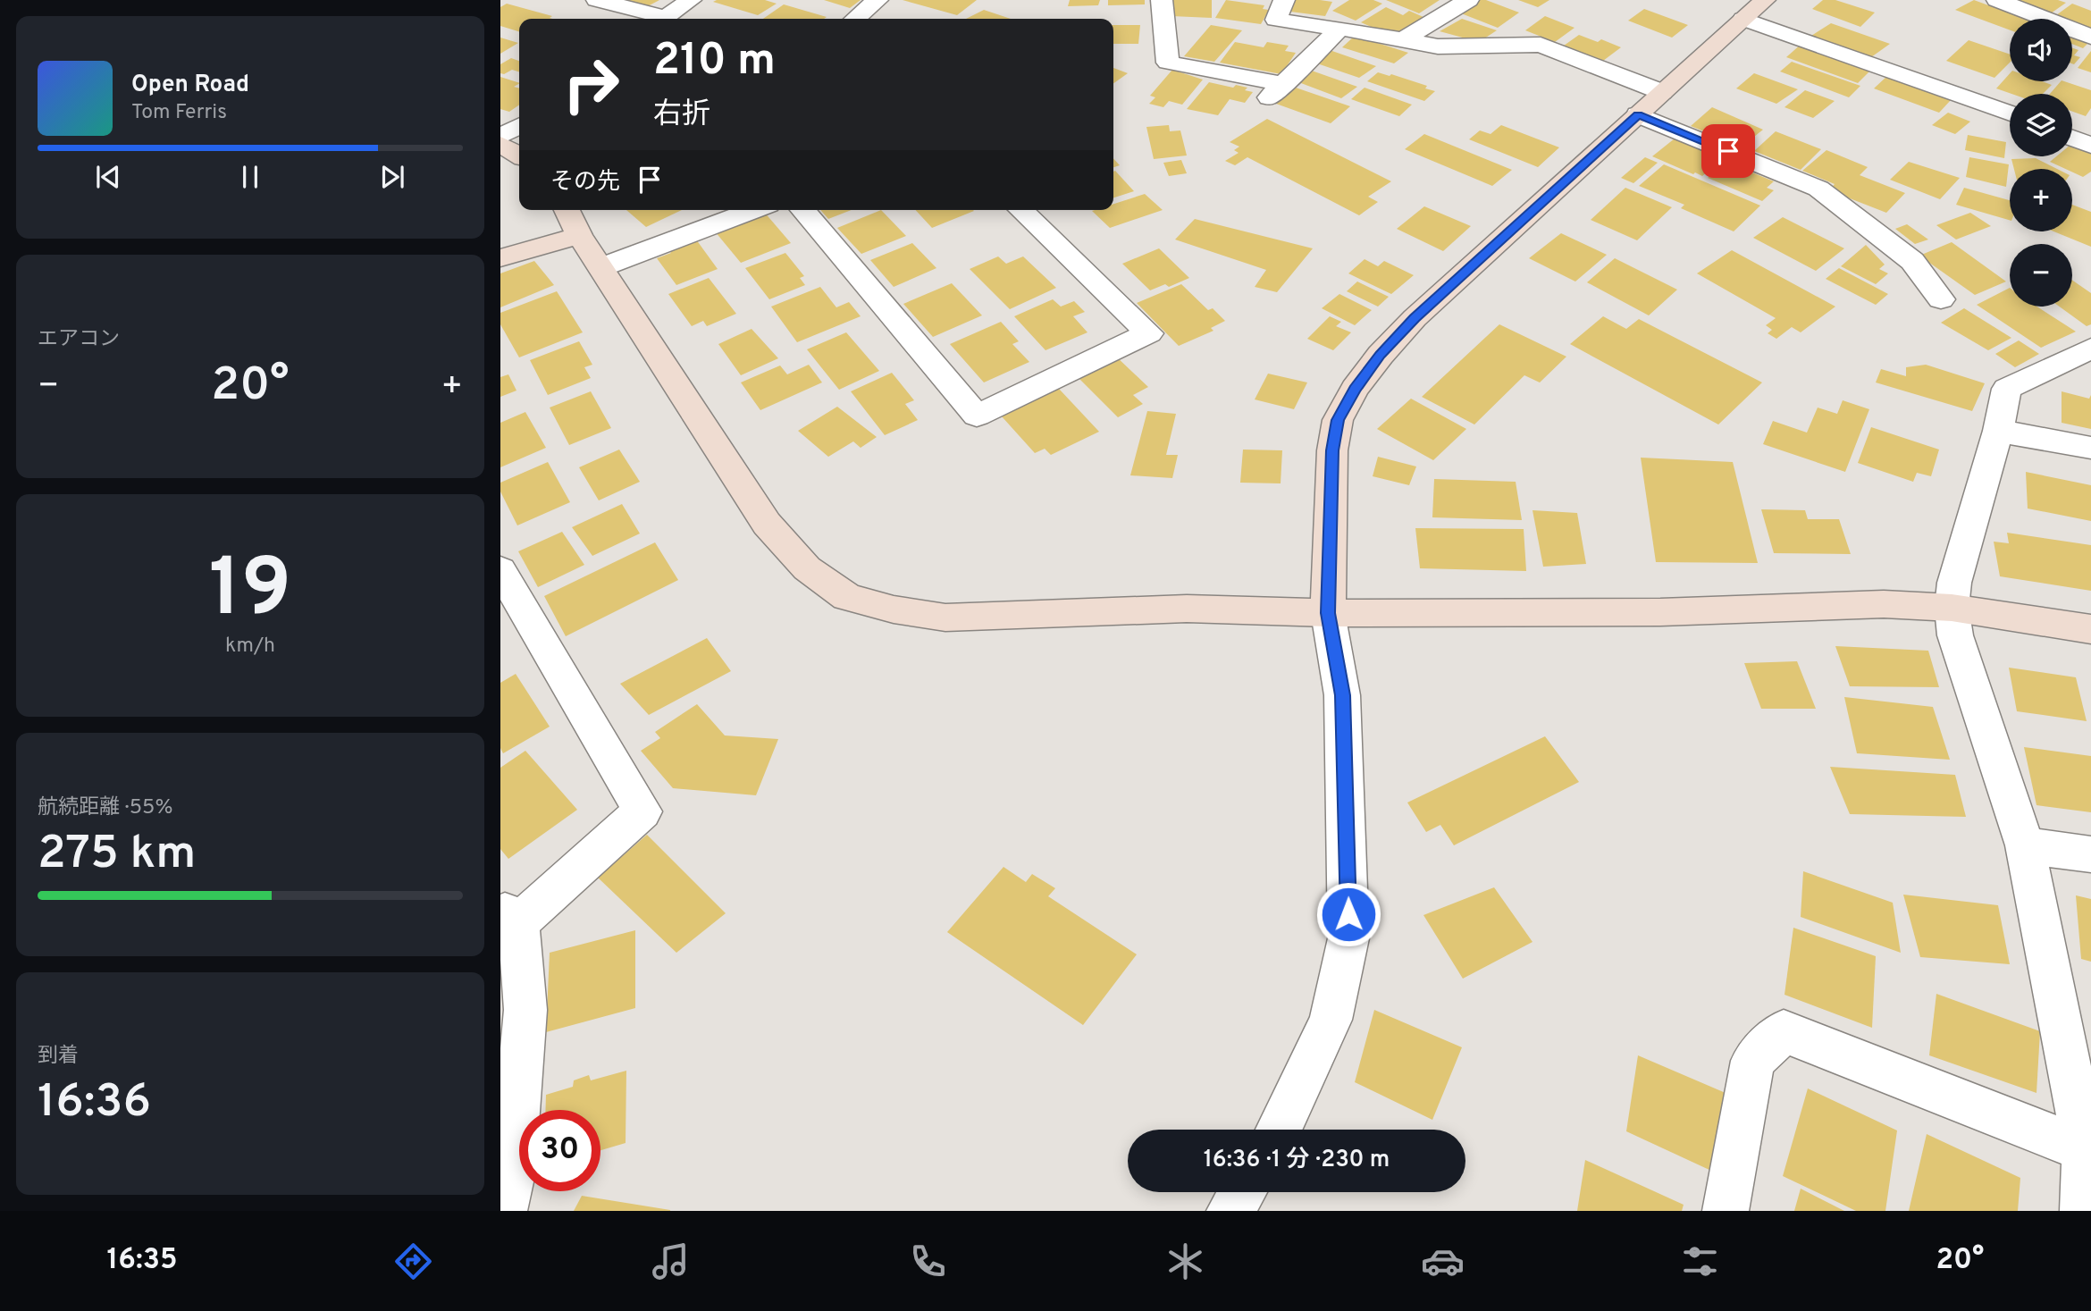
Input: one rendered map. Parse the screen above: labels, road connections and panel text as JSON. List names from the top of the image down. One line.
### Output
{"page":{"map_buttons":["+","−"],"turn":["210 m","右折"],"song":["Open Road","Tom Ferris"],"then":"その先","tile":["エアコン",["19","km/h"],["航続距離 · 55%","275 km"],["到着","16:36"]],"heat":["−","20°","+"],"limit":"30","trip":"16:36 · 1 分 · 230 m","tabs":["16:35","20°"]}}
